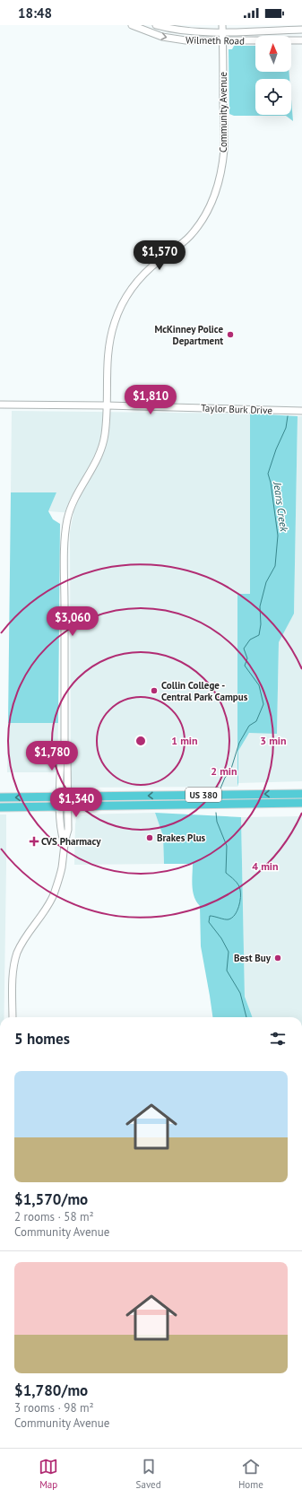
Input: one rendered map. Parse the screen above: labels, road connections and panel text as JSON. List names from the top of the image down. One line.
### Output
{"streets":{"highway":["US 380"],"street":["Wilmeth Road","Community Avenue","Taylor Burk Drive"]},"crossings":[["Wilmeth Road","Community Avenue"],["Community Avenue","Taylor Burk Drive"],["Community Avenue","US 380"]],"water":["Jeans Creek"],"places":{"other":["McKinney Police Department","Collin College - Central Park Campus","Brakes Plus","Best Buy"],"health":["CVS Pharmacy"]},"north":"top","page":{"status":"18:48","price":["$1,570","$1,810","$3,060","$1,780","$1,340"],"heading":"5 homes","list":[{"name":"$1,570/mo","note":"2 rooms · 58 m² · Community Avenue"},{"name":"$1,780/mo","note":"3 rooms · 98 m² · Community Avenue"}],"tabs":["Map","Saved","Home"]},"rings":["1 min","3 min","2 min","4 min"]}
